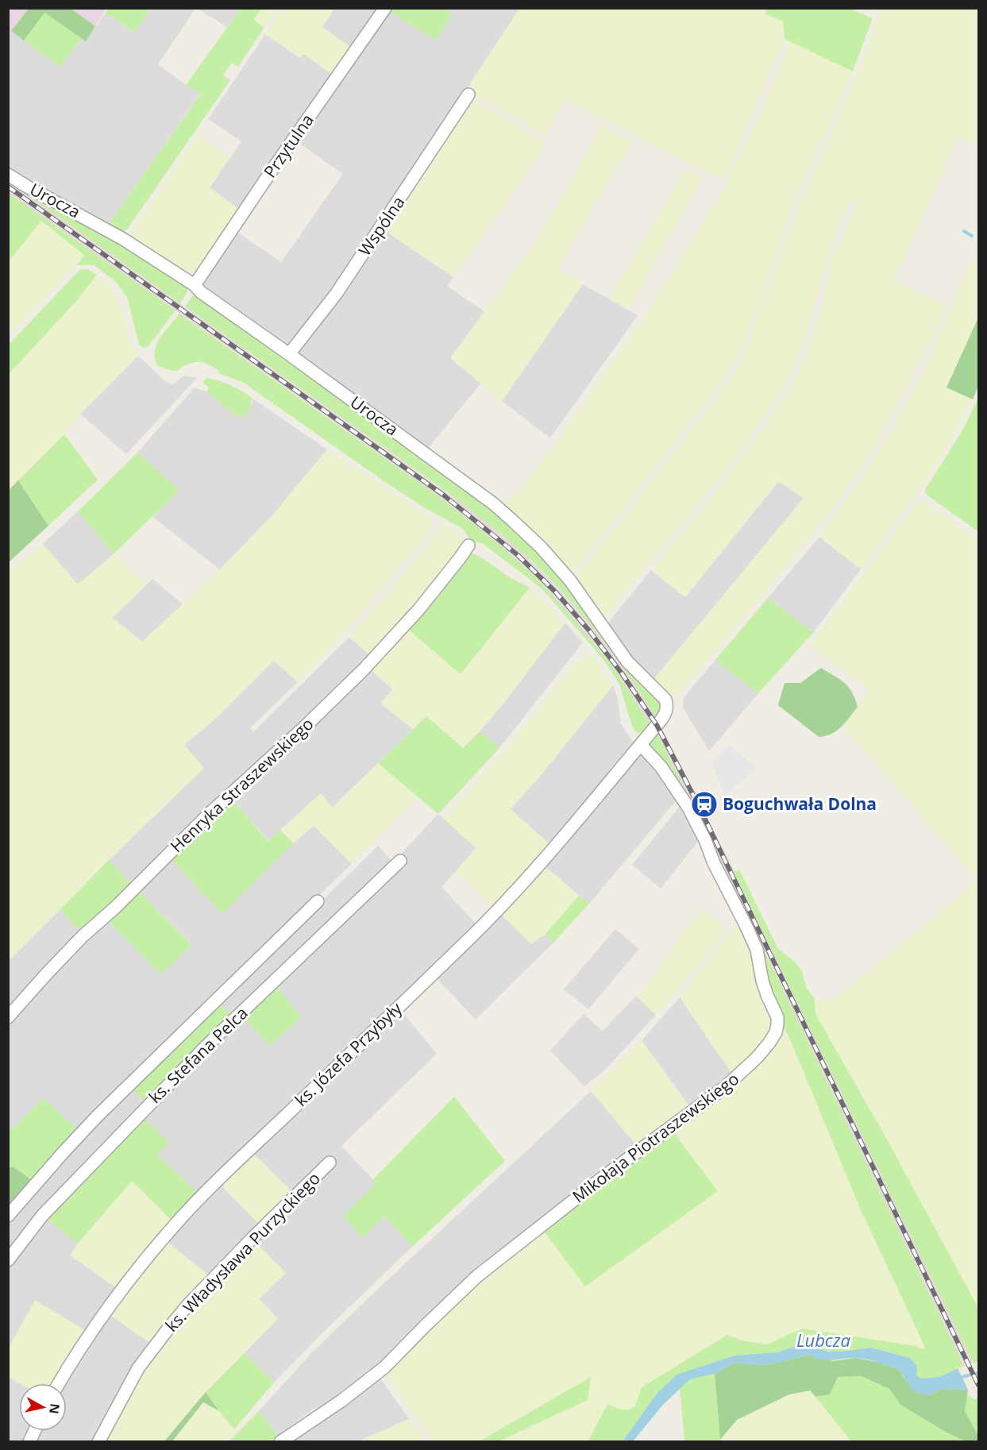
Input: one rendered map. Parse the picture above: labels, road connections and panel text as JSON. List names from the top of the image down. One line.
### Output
{"streets":{"street":["Przytulna","Urocza","Wspólna","Henryka Straszewskiego","ks. Józefa Przybyły","ks. Stefana Pelca","Mikołaja Piotraszewskiego","ks. Władysława Purzyckiego"]},"crossings":[["Przytulna","Urocza"],["Urocza","Wspólna"],["Urocza","ks. Józefa Przybyły"],["ks. Józefa Przybyły","Mikołaja Piotraszewskiego"]],"water":["Lubcza"],"places":{"station":["Boguchwała Dolna"]},"north":"right"}
